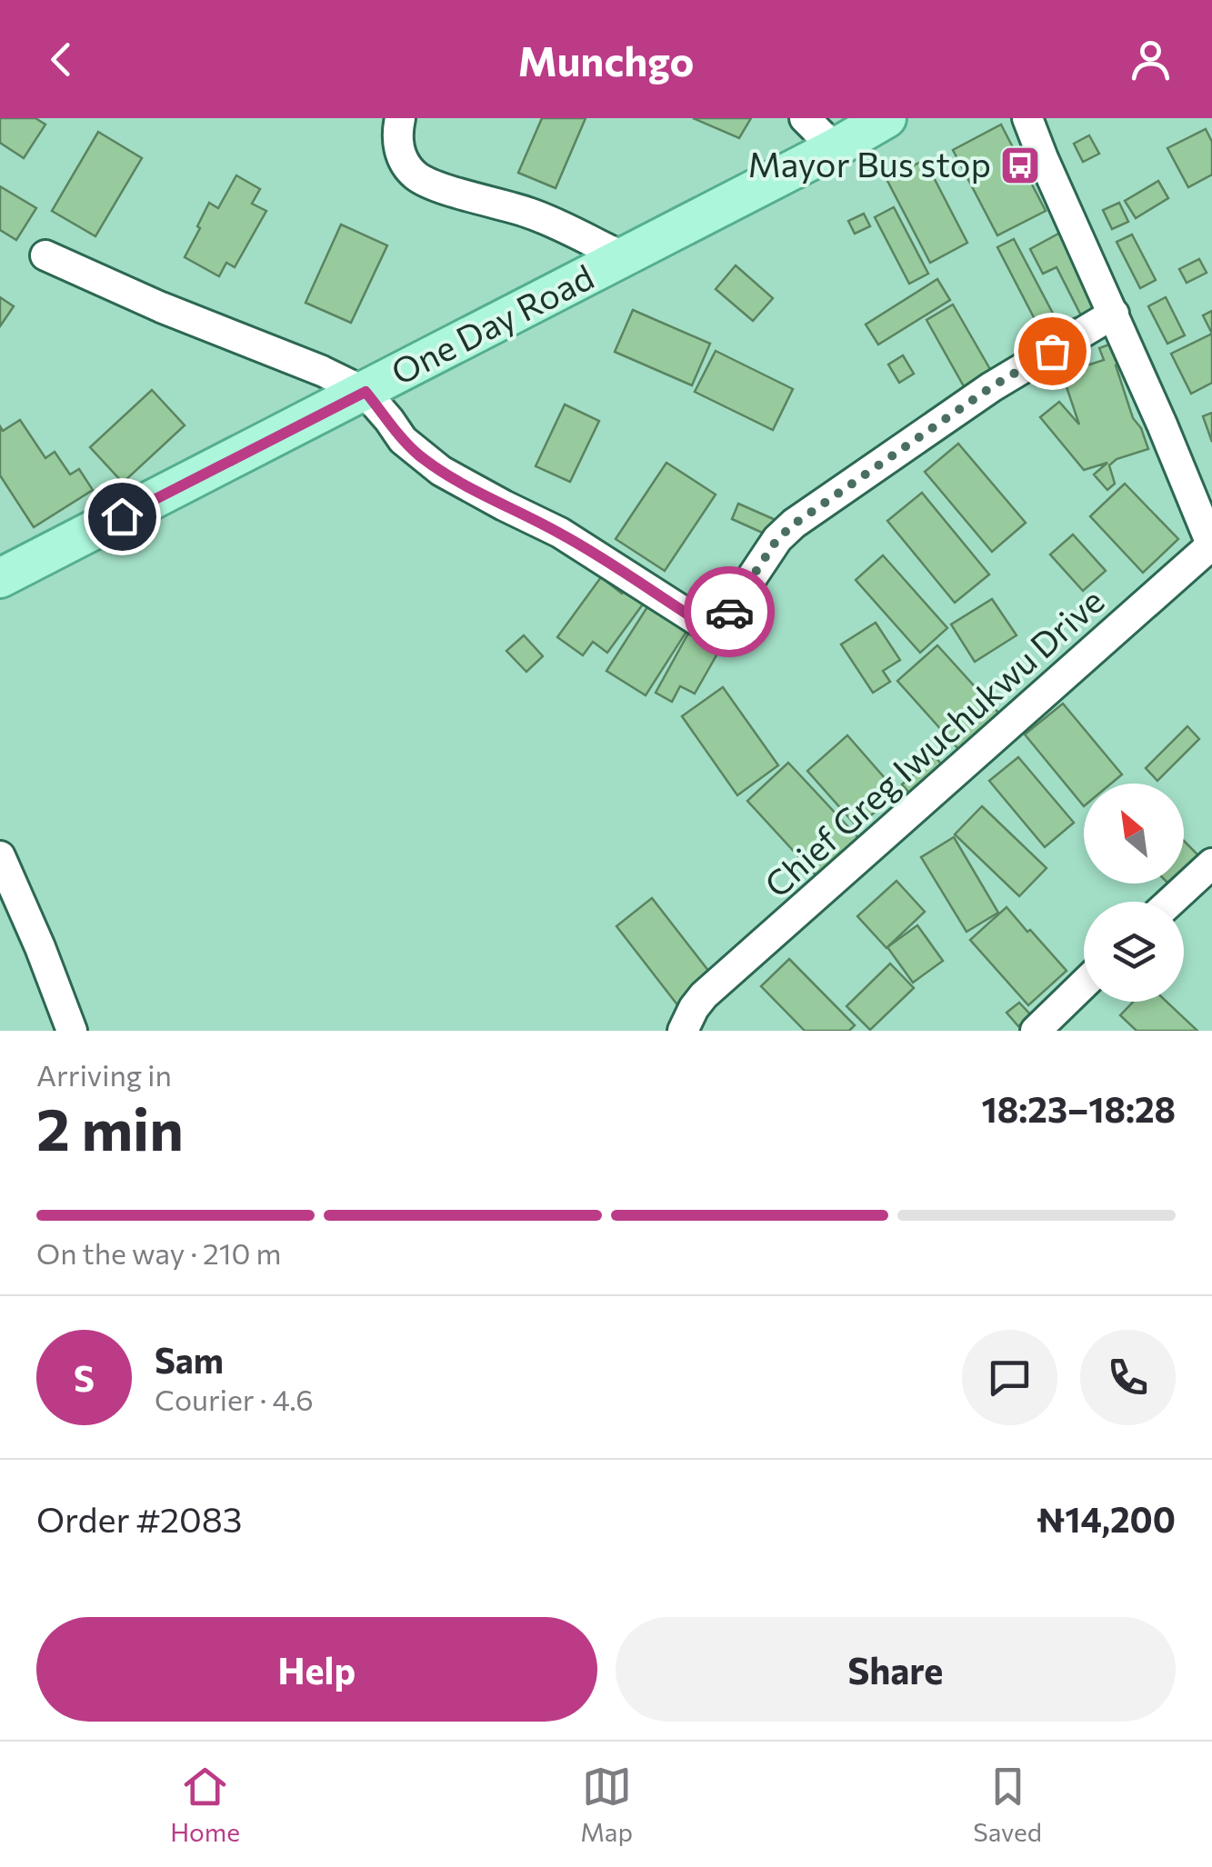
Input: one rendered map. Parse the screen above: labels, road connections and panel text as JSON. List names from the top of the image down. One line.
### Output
{"streets":{"main road":["One Day Road"],"street":["Chief Greg Iwuchukwu Drive"]},"places":{"bus stop":["Mayor Bus stop"]},"north":"top left","page":{"header":"Munchgo","heading":["2 min","Arriving in","18:23–18:28"],"panel":["Sam","Courier · 4.6","Order #2083","₦14,200"],"bar":"On the way · 210 m","round":"S","buttons":["Help","Share"],"tabs":["Home","Map","Saved"]}}
